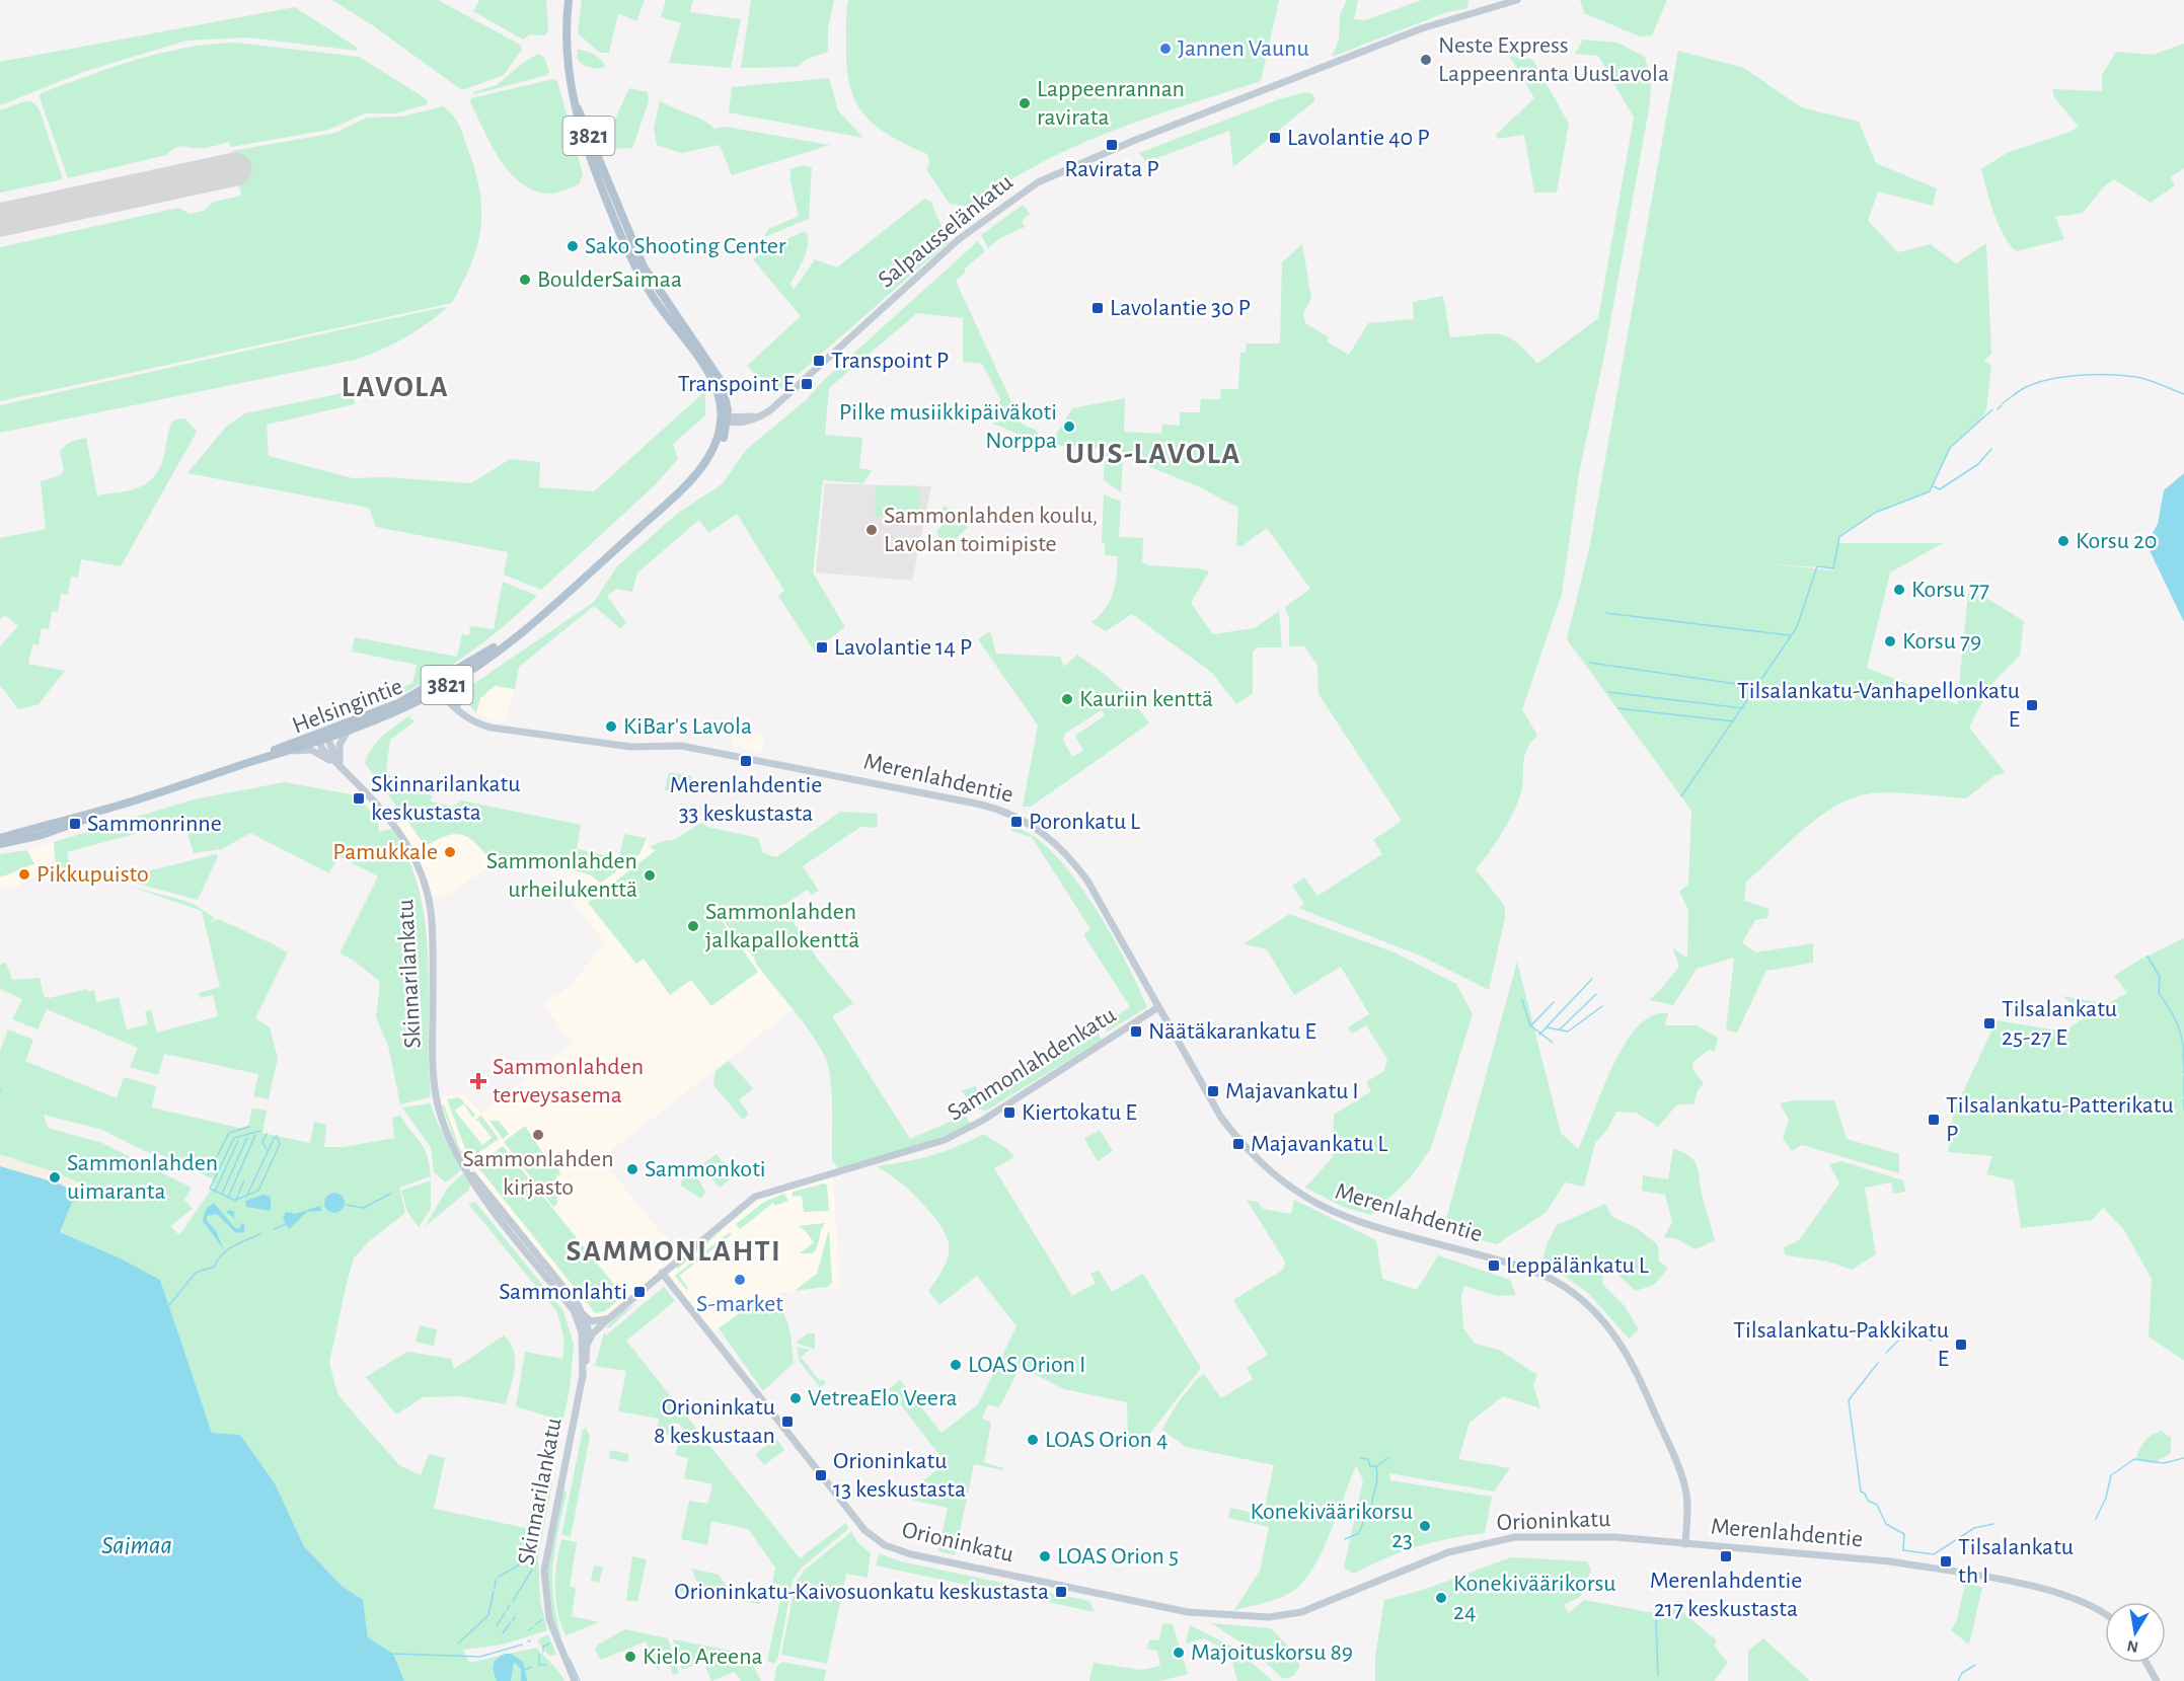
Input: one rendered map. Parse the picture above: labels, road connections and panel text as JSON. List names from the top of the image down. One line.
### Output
{"streets":{"main road":["3821","Salpausselänkatu","Helsingintie","Merenlahdentie","Skinnarilankatu","Sammonlahdenkatu","Orioninkatu"]},"crossings":[["Salpausselänkatu","Helsingintie"],["Helsingintie","Merenlahdentie"],["Helsingintie","Skinnarilankatu"],["Merenlahdentie","Sammonlahdenkatu"],["Merenlahdentie","Orioninkatu"],["Skinnarilankatu","Sammonlahdenkatu"],["Sammonlahdenkatu","Orioninkatu"]],"districts":["LAVOLA","UUS-LAVOLA","SAMMONLAHTI"],"water":["Saimaa"],"places":{"other":["Jannen Vaunu","Neste Express Lappeenranta UusLavola","Lappeenrannan ravirata","Sako Shooting Center","BoulderSaimaa","Pilke musiikkipäiväkoti Norppa","Sammonlahden koulu, Lavolan toimipiste","Korsu 20","Korsu 77","Korsu 79","Kauriin kenttä","KiBar's Lavola","Pamukkale","Pikkupuisto","Sammonlahden urheilukenttä","Sammonlahden jalkapallokenttä","Sammonlahden kirjasto","Sammonkoti","Sammonlahden uimaranta","S-market","LOAS Orion I","VetreaElo Veera","LOAS Orion 4","Konekiväärikorsu 23","LOAS Orion 5","Konekiväärikorsu 24","Majoituskorsu 89","Kielo Areena"],"transit":["Lavolantie 40 P","Ravirata P","Lavolantie 30 P","Transpoint P","Transpoint E","Lavolantie 14 P","Tilsalankatu-Vanhapellonkatu E","Merenlahdentie 33 keskustasta","Skinnarilankatu keskustasta","Poronkatu L","Sammonrinne","Tilsalankatu 25-27 E","Näätäkarankatu E","Majavankatu I","Kiertokatu E","Tilsalankatu-Patterikatu P","Majavankatu L","Leppälänkatu L","Sammonlahti","Tilsalankatu-Pakkikatu E","Orioninkatu 8 keskustaan","Orioninkatu 13 keskustasta","Merenlahdentie 217 keskustasta","Tilsalankatu th I","Orioninkatu-Kaivosuonkatu keskustasta"],"health":["Sammonlahden terveysasema"]},"north":"bottom"}
